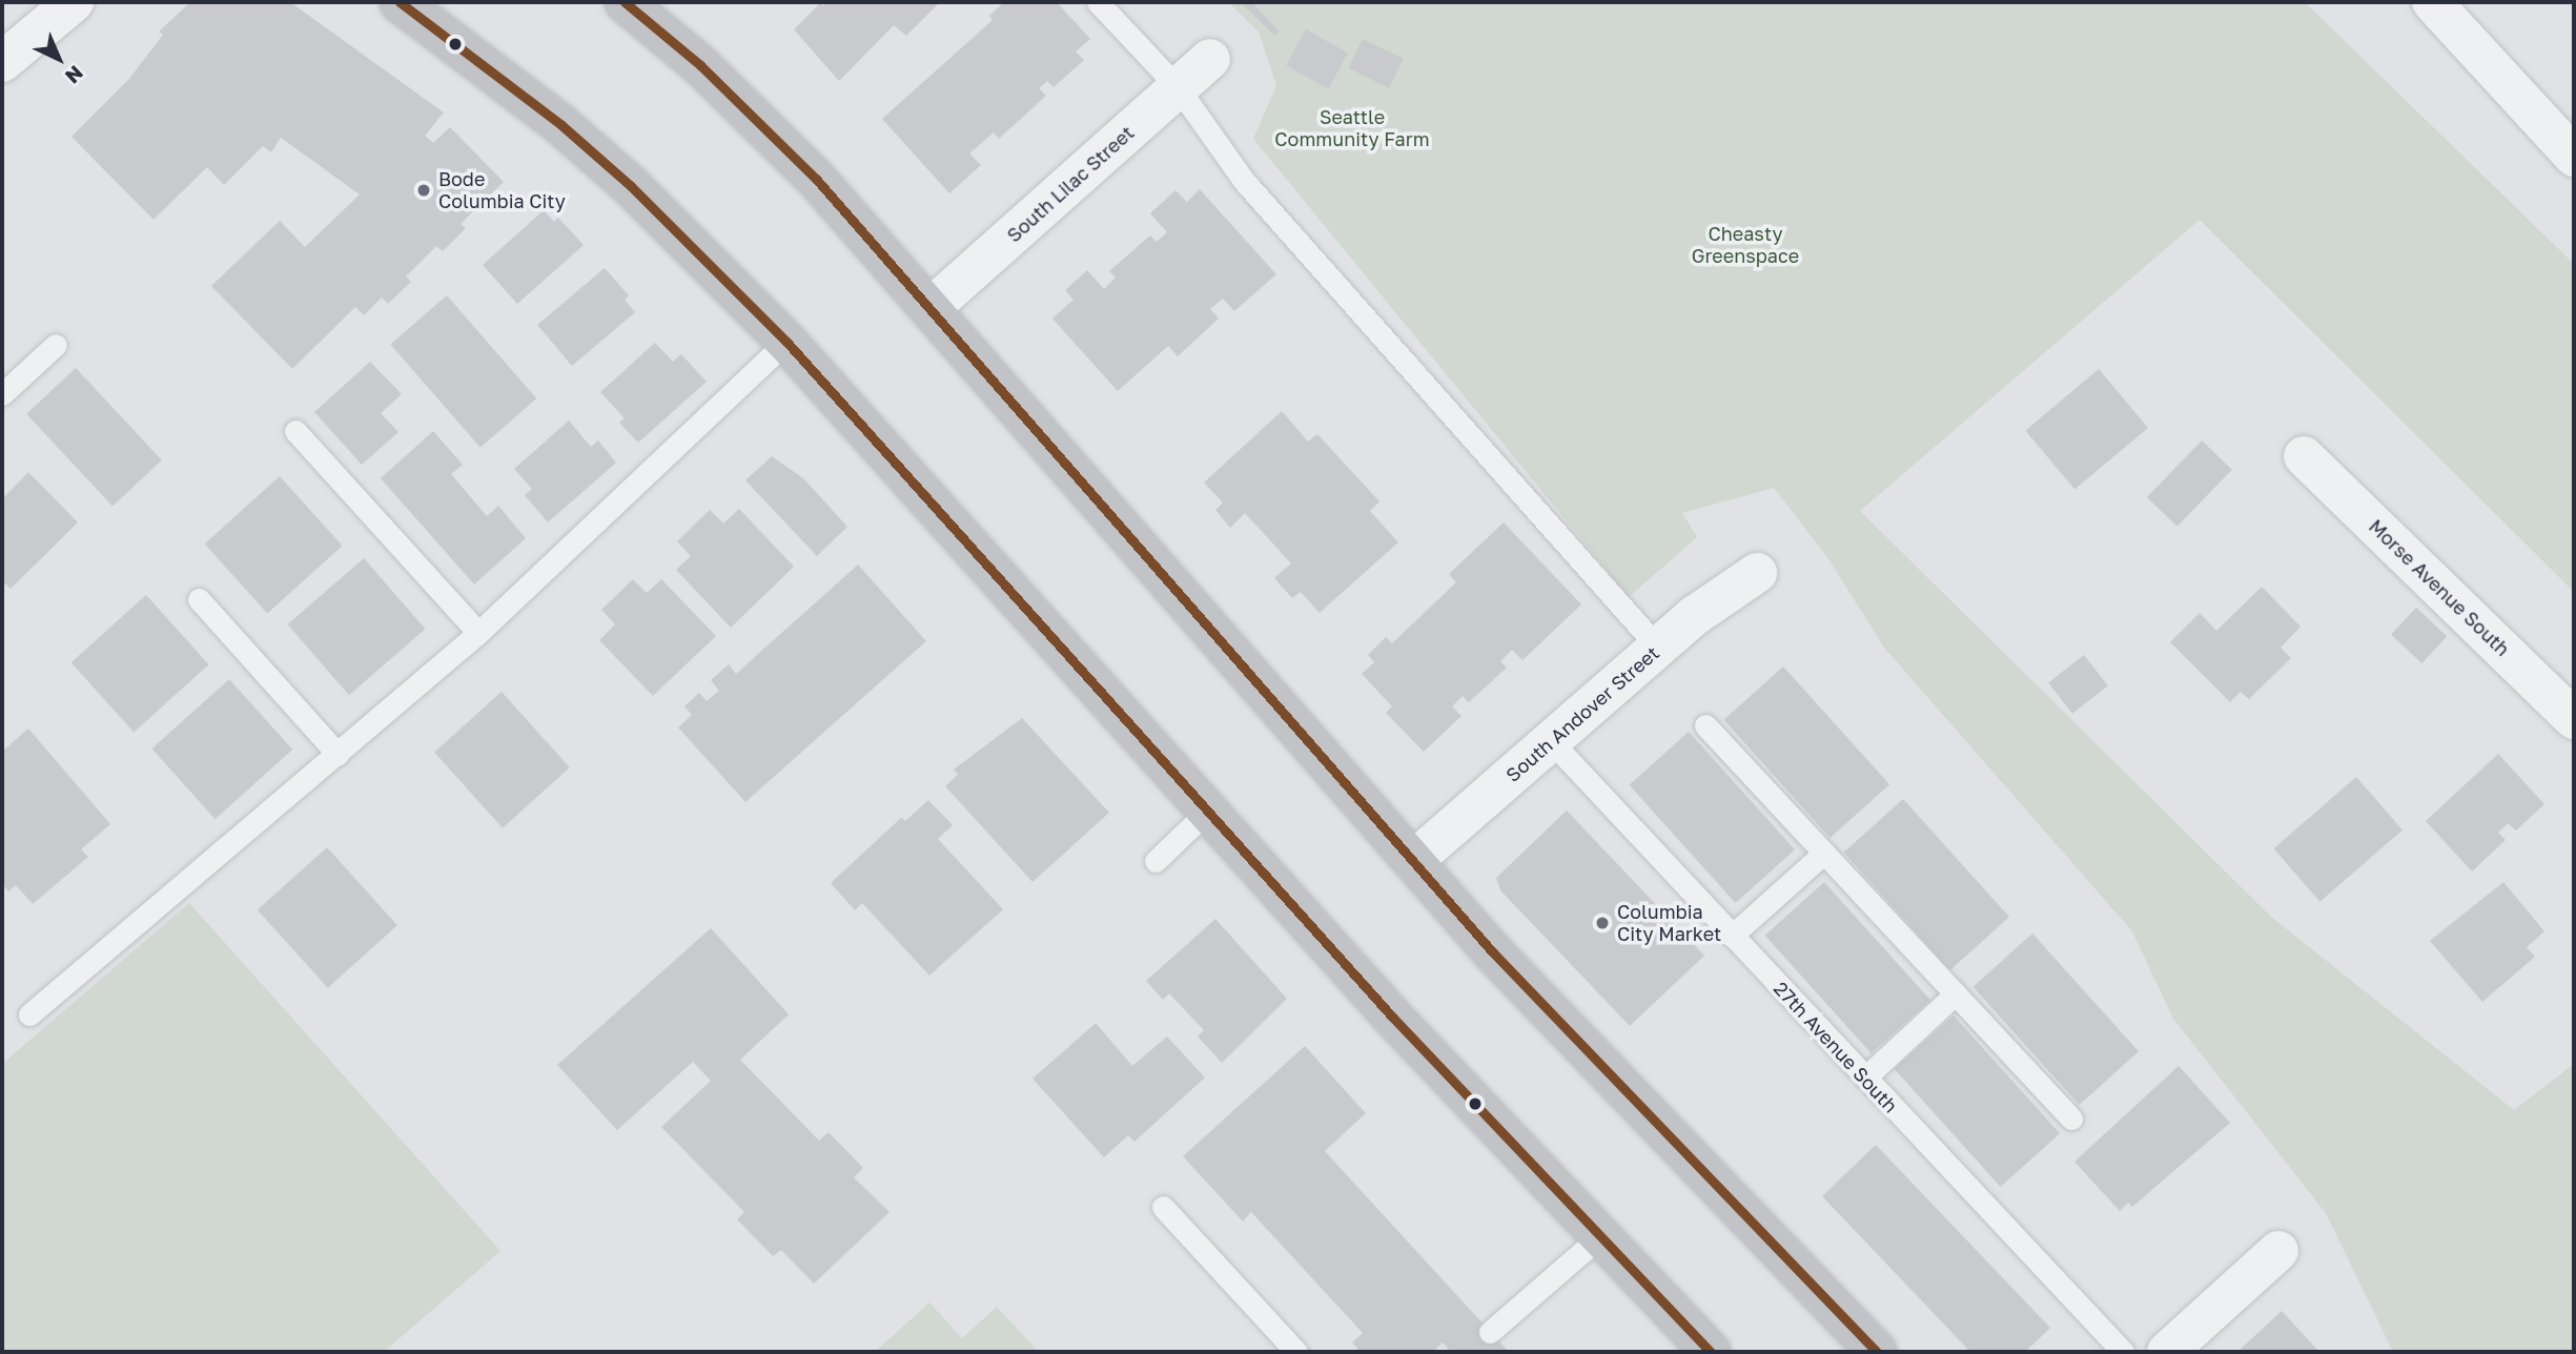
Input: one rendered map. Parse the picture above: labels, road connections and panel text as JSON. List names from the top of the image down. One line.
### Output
{"streets":{"street":["South Lilac Street","Morse Avenue South","South Andover Street"],"lane":["27th Avenue South"]},"crossings":[["South Andover Street","27th Avenue South"]],"parks":["Seattle Community Farm","Cheasty Greenspace"],"places":["Bode Columbia City","Columbia City Market"],"north":"bottom right"}
